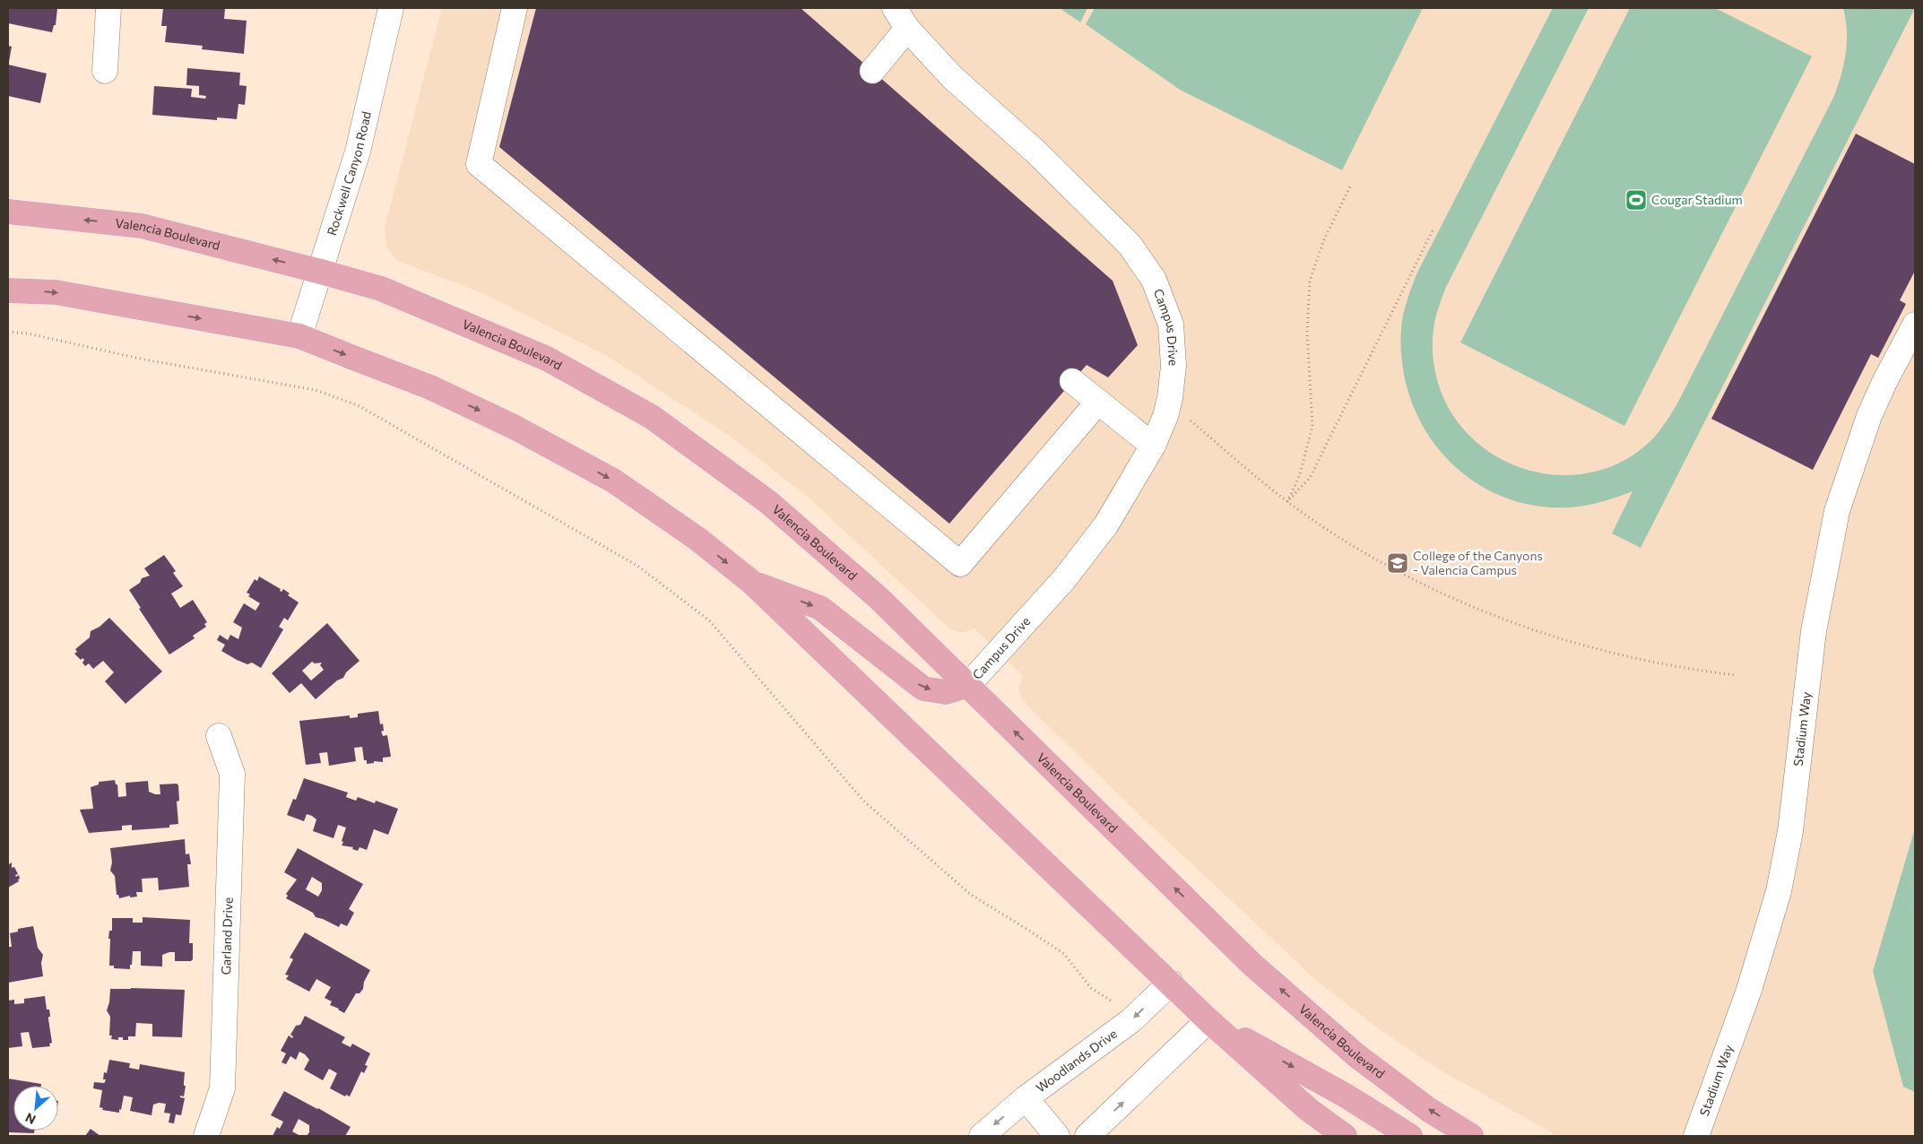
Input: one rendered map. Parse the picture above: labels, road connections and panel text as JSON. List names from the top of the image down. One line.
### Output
{"streets":{"main road":["Valencia Boulevard"],"street":["Rockwell Canyon Road","Campus Drive","Stadium Way","Garland Drive","Woodlands Drive"]},"crossings":[["Rockwell Canyon Road","Valencia Boulevard"],["Valencia Boulevard","Campus Drive"]],"places":{"sports":["Cougar Stadium"],"school or university":["College of the Canyons - Valencia Campus"]},"north":"bottom left"}
